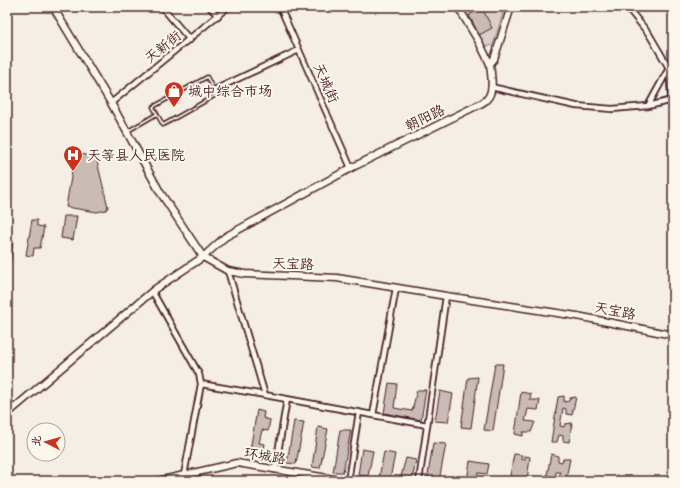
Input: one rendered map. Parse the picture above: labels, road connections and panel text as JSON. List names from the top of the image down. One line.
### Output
{"streets":{"main road":["朝阳路","天宝路","环城路"],"street":["天新街","天城街"]},"crossings":[["天新街","天宝路"],["天城街","朝阳路"],["朝阳路","天宝路"]],"places":{"shop":["城中综合市场"],"hospital":["天等县人民医院"]},"north":"left"}
